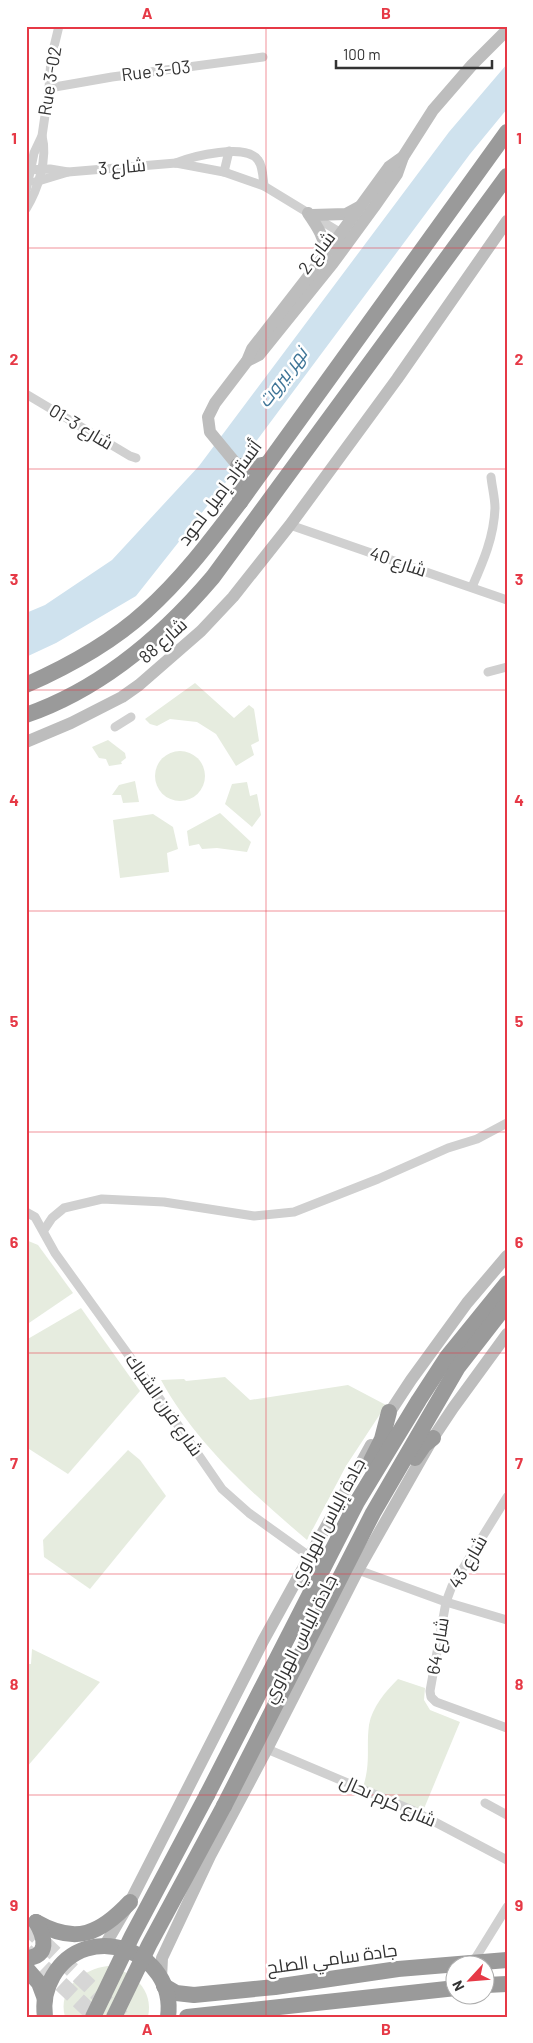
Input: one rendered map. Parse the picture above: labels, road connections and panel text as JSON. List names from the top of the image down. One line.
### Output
{"streets":{"highway":["أتستراد إميل لحود","جادة إلياس الهراوي","جادة سامي الصلح"],"street":["Rue 3-03","Rue 3-02","شارع 3","شارع 2","شارع 3-01","شارع 40","شارع 88","شارع فرن الشباك","شارع 43","جادة الياس الهراوي","شارع 64","شارع كرم ىحال"]},"crossings":[["Rue 3-03","Rue 3-02"],["شارع 3","شارع 2"],["شارع 40","شارع 88"],["شارع فرن الشباك","جادة إلياس الهراوي"],["شارع فرن الشباك","جادة الياس الهراوي"],["جادة إلياس الهراوي","جادة الياس الهراوي"],["شارع 43","شارع 64"],["جادة الياس الهراوي","شارع كرم ىحال"],["جادة الياس الهراوي","جادة سامي الصلح"]],"water":["نهر بيروت"],"scale_bar":"100 m","north":"bottom left","grid":{"columns":["A","B"],"rows":["1","2","3","4","5","6","7","8","9"]}}
